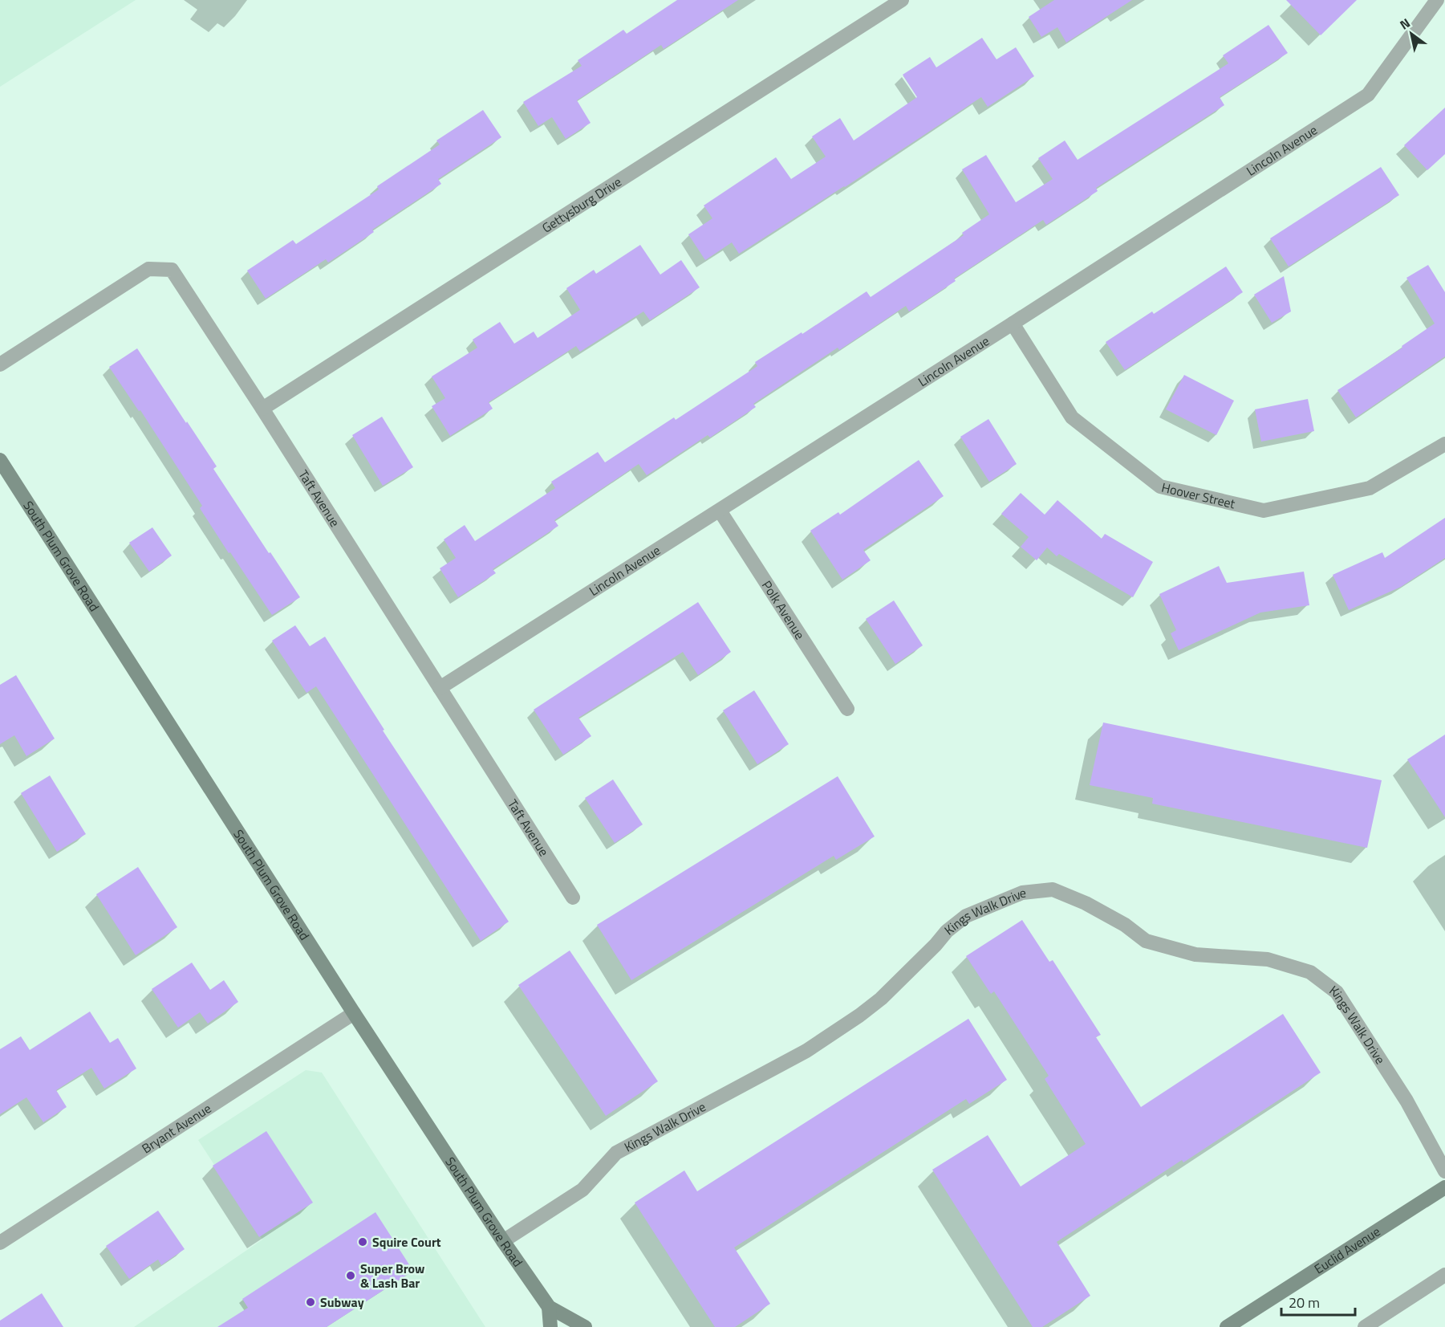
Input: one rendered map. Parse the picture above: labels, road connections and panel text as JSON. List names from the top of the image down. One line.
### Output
{"streets":{"main road":["South Plum Grove Road","Euclid Avenue"],"street":["Lincoln Avenue","Gettysburg Drive","Hoover Street","Taft Avenue","Polk Avenue","Kings Walk Drive","Bryant Avenue"]},"crossings":[["Lincoln Avenue","Hoover Street"],["Lincoln Avenue","Taft Avenue"],["Lincoln Avenue","Polk Avenue"],["Gettysburg Drive","Taft Avenue"],["South Plum Grove Road","Kings Walk Drive"],["South Plum Grove Road","Bryant Avenue"]],"places":["Squire Court","Super Brow & Lash Bar","Subway"],"scale_bar":"20 m","north":"top left"}
